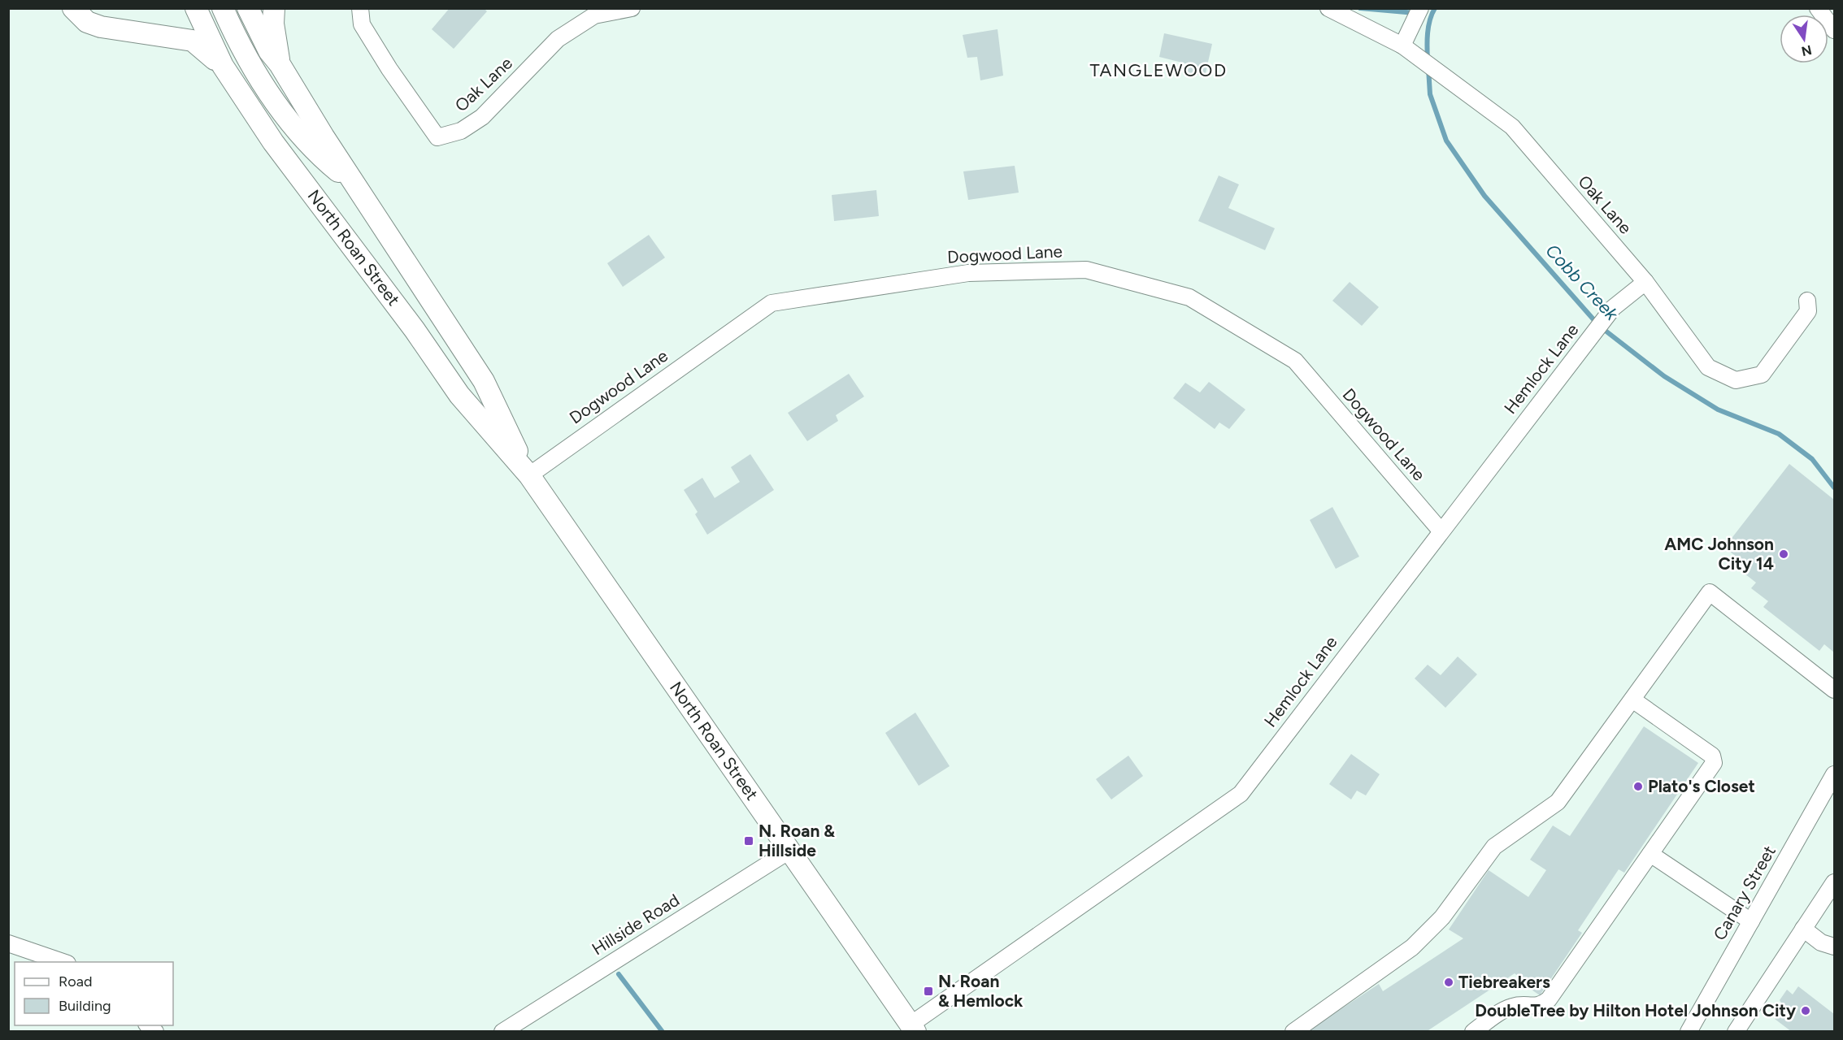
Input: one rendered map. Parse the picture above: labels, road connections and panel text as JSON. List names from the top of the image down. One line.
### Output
{"streets":{"main road":["North Roan Street"],"street":["Oak Lane","Dogwood Lane","Hemlock Lane","Canary Street","Hillside Road"]},"crossings":[["Oak Lane","Hemlock Lane"],["North Roan Street","Dogwood Lane"],["North Roan Street","Hemlock Lane"],["North Roan Street","Hillside Road"],["Dogwood Lane","Hemlock Lane"]],"districts":["TANGLEWOOD"],"water":["Cobb Creek"],"places":{"other":["AMC Johnson City 14","Plato's Closet","Tiebreakers","DoubleTree by Hilton Hotel Johnson City"],"transit":["N. Roan & Hillside","N. Roan & Hemlock"]},"legend":["Road","Building"],"north":"bottom"}
